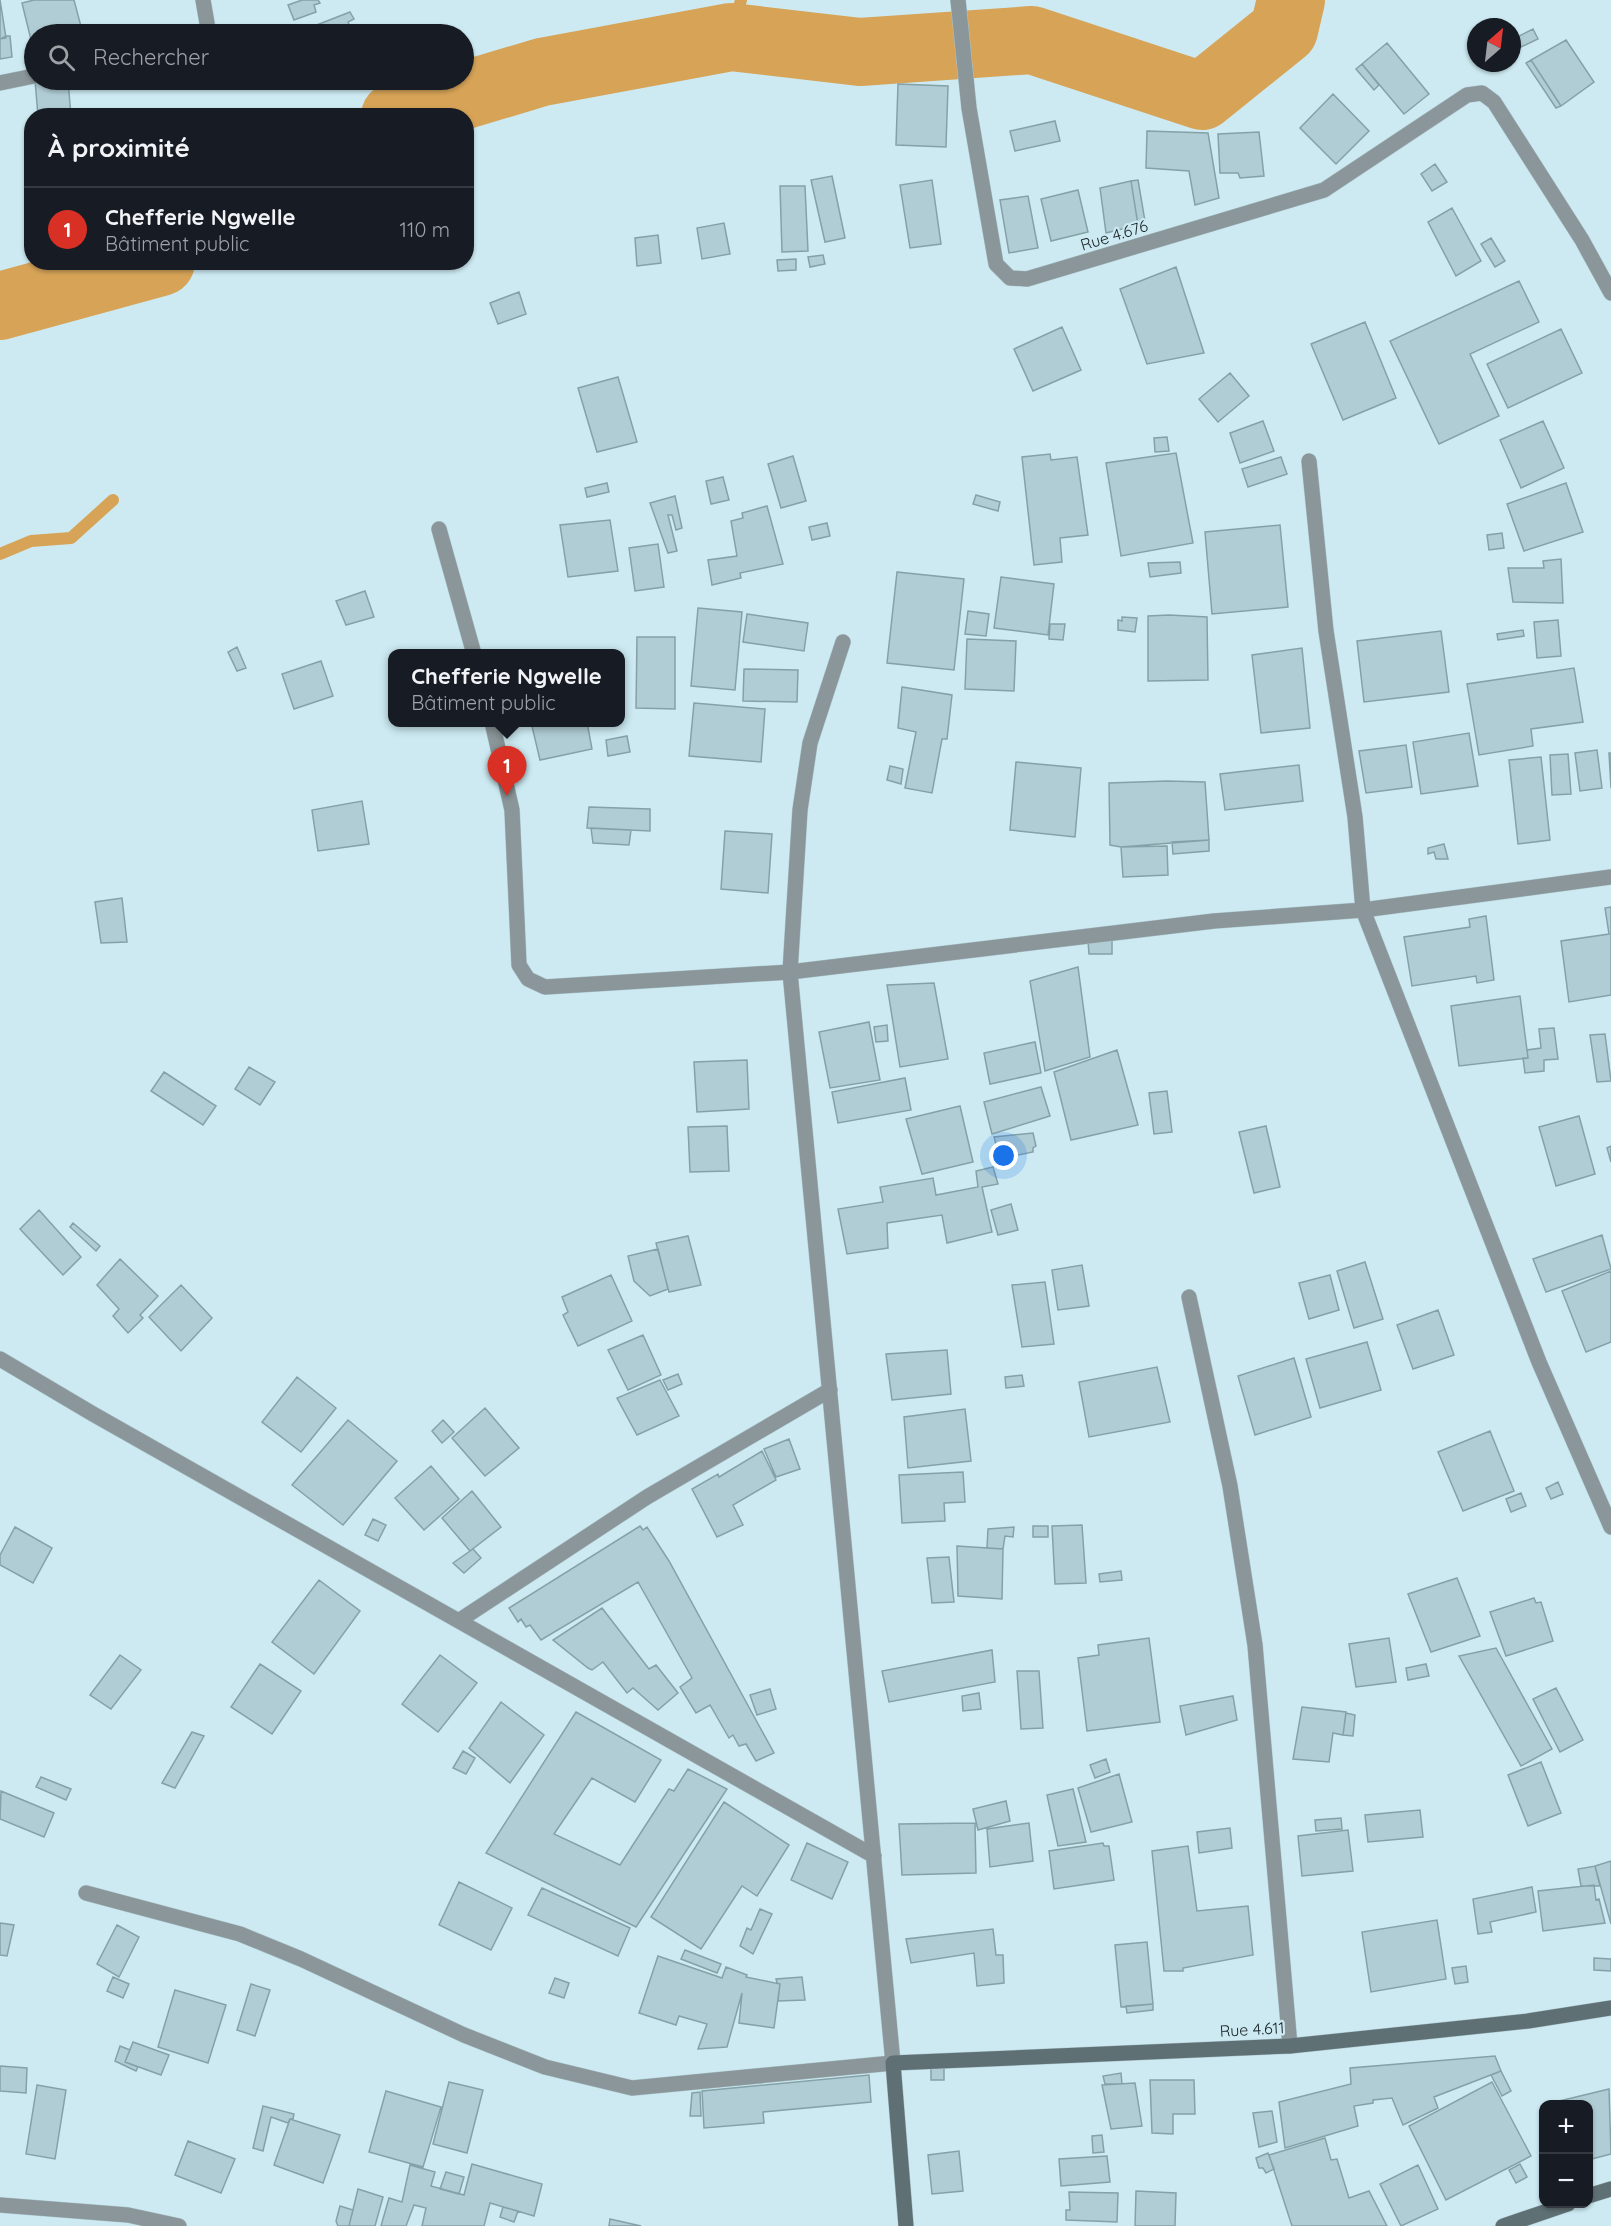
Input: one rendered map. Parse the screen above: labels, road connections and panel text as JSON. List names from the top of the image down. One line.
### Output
{"streets":{"street":["Rue 4.676","Rue 4.611"]},"north":"top right","page":{"search":"Rechercher","heading":"À proximité","list":[{"mark":"1","name":"Chefferie Ngwelle","note":"Bâtiment public","value":"110 m"}],"popup":["Chefferie Ngwelle","Bâtiment public"],"pins":"1","map_buttons":["+","−"]}}
